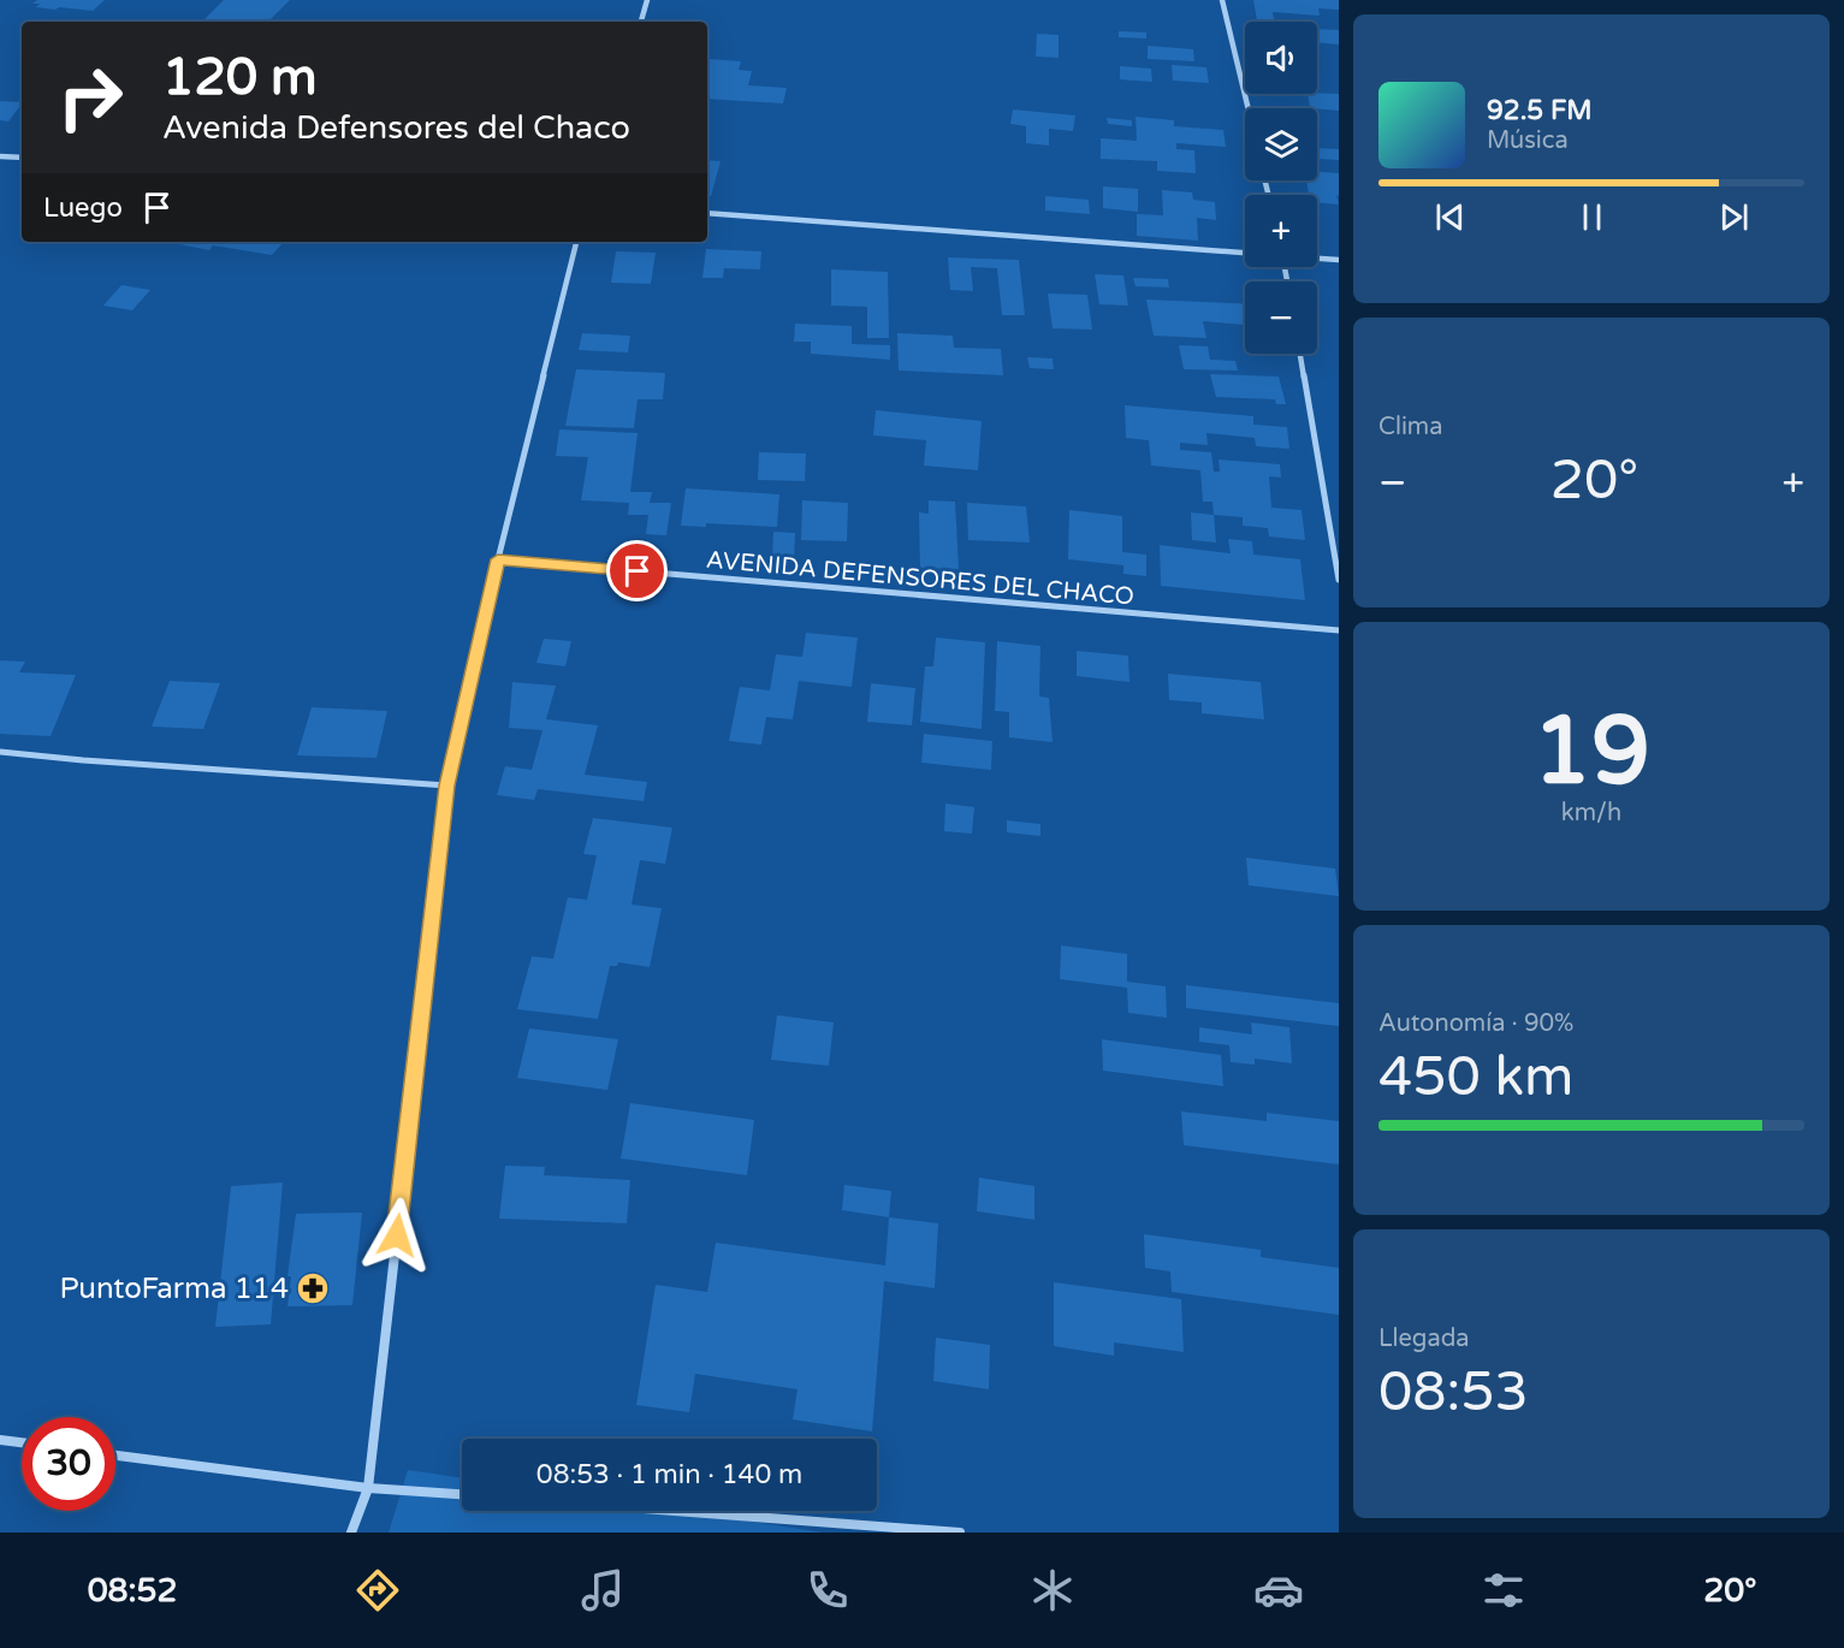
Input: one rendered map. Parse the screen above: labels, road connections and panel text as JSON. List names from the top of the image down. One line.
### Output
{"streets":{"street":["AVENIDA DEFENSORES DEL CHACO"]},"places":{"pharmacy":["PuntoFarma 114"]},"page":{"map_buttons":["+","−"],"turn":["120 m","Avenida Defensores del Chaco"],"song":["92.5 FM","Música"],"then":"Luego","tile":["Clima",["19","km/h"],["Autonomía · 90%","450 km"],["Llegada","08:53"]],"heat":["−","20°","+"],"limit":"30","trip":"08:53 · 1 min · 140 m","tabs":["08:52","20°"]}}
